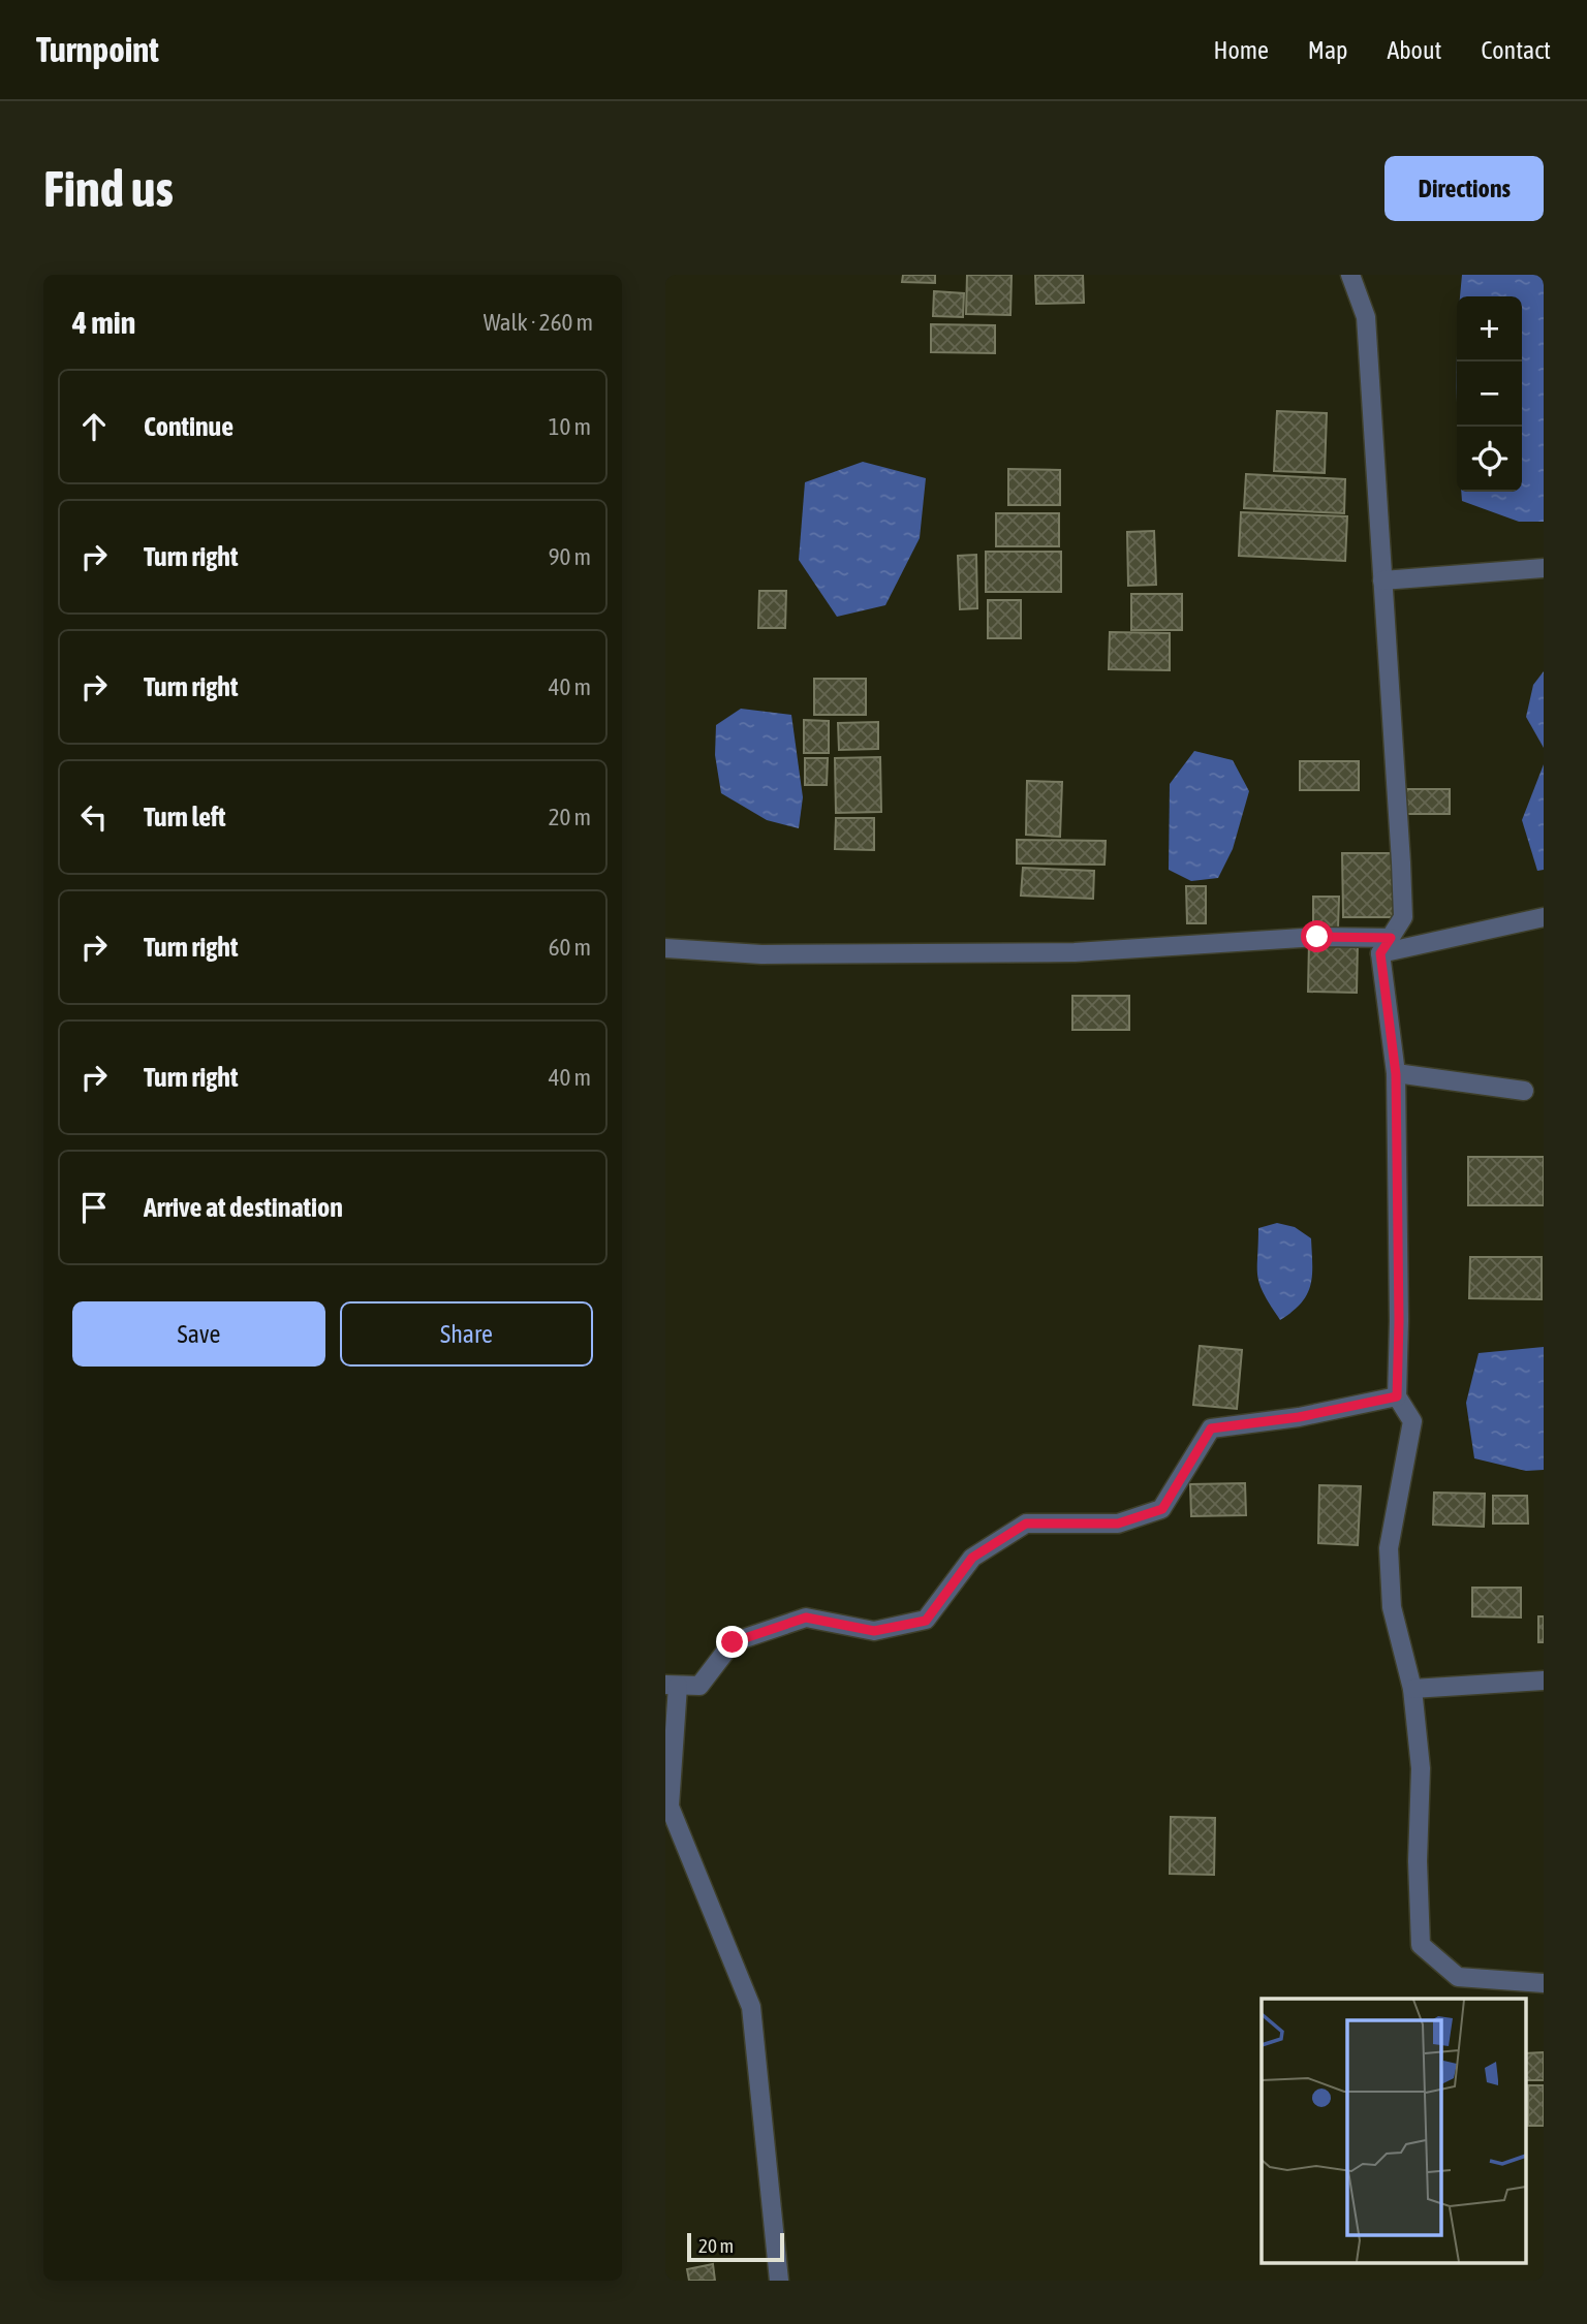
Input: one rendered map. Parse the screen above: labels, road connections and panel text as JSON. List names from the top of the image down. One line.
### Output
{"scale_bar":"20 m","page":{"header":"Turnpoint","nav":["Home","Map","About","Contact"],"buttons":["Directions",["Save","Share"]],"title":"Find us","heading":["4 min","Walk · 260 m"],"map_buttons":["+","−"],"list":[["Continue","10 m"],["Turn right","90 m"],["Turn right","40 m"],["Turn left","20 m"],["Turn right","60 m"],["Turn right","40 m"],"Arrive at destination"],"scale":"20 m"}}
